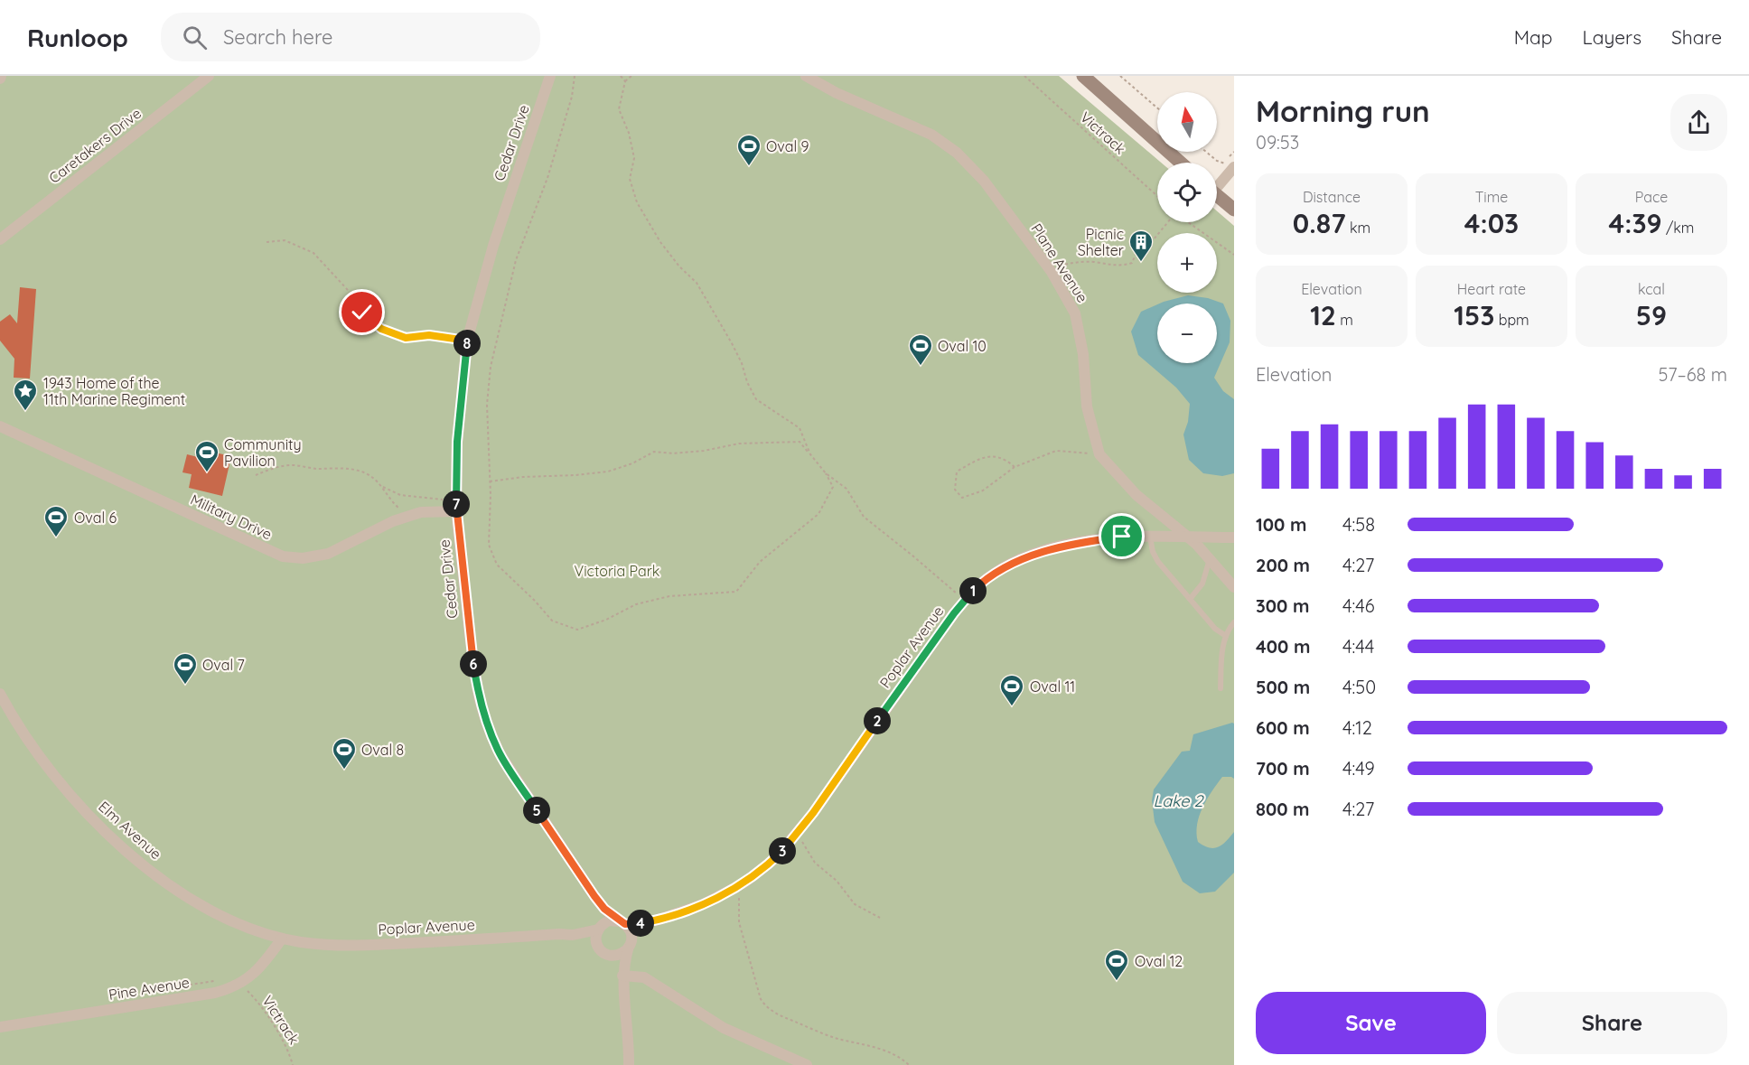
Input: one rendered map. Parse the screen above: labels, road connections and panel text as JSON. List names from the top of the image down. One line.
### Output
{"streets":{"street":["Cedar Drive","Caretakers Drive","Plane Avenue","Military Drive","Poplar Avenue","Elm Avenue","Pine Avenue"],"path":["Victrack"]},"crossings":[["Cedar Drive","Military Drive"],["Cedar Drive","Poplar Avenue"],["Plane Avenue","Poplar Avenue"],["Poplar Avenue","Elm Avenue"],["Poplar Avenue","Pine Avenue"],["Elm Avenue","Pine Avenue"]],"water":["Lake 2"],"parks":["Victoria Park"],"places":{"sports":["Oval 9","Oval 10","Community Pavilion","Oval 6","Oval 7","Oval 11","Oval 8","Oval 12"],"building":["Picnic Shelter"],"place":["1943 Home of the 11th Marine Regiment"]},"north":"top","page":{"header":"Runloop","search":"Search here","nav":["Map","Layers","Share"],"heading":["Morning run","09:53"],"map_buttons":["+","−"],"stats":[["Distance","0.87 km"],["Time","4:03"],["Pace","4:39 /km"],["Elevation","12 m"],["Heart rate","153 bpm"],["kcal","59"]],"pins":["8","7","1","6","2","5","3","4"],"chart":["Elevation","57–68 m"],"list":[{"name":"100 m","note":"4:58"},{"name":"200 m","note":"4:27"},{"name":"300 m","note":"4:46"},{"name":"400 m","note":"4:44"},{"name":"500 m","note":"4:50"},{"name":"600 m","note":"4:12"},{"name":"700 m","note":"4:49"},{"name":"800 m","note":"4:27"}],"buttons":["Save","Share"]}}
